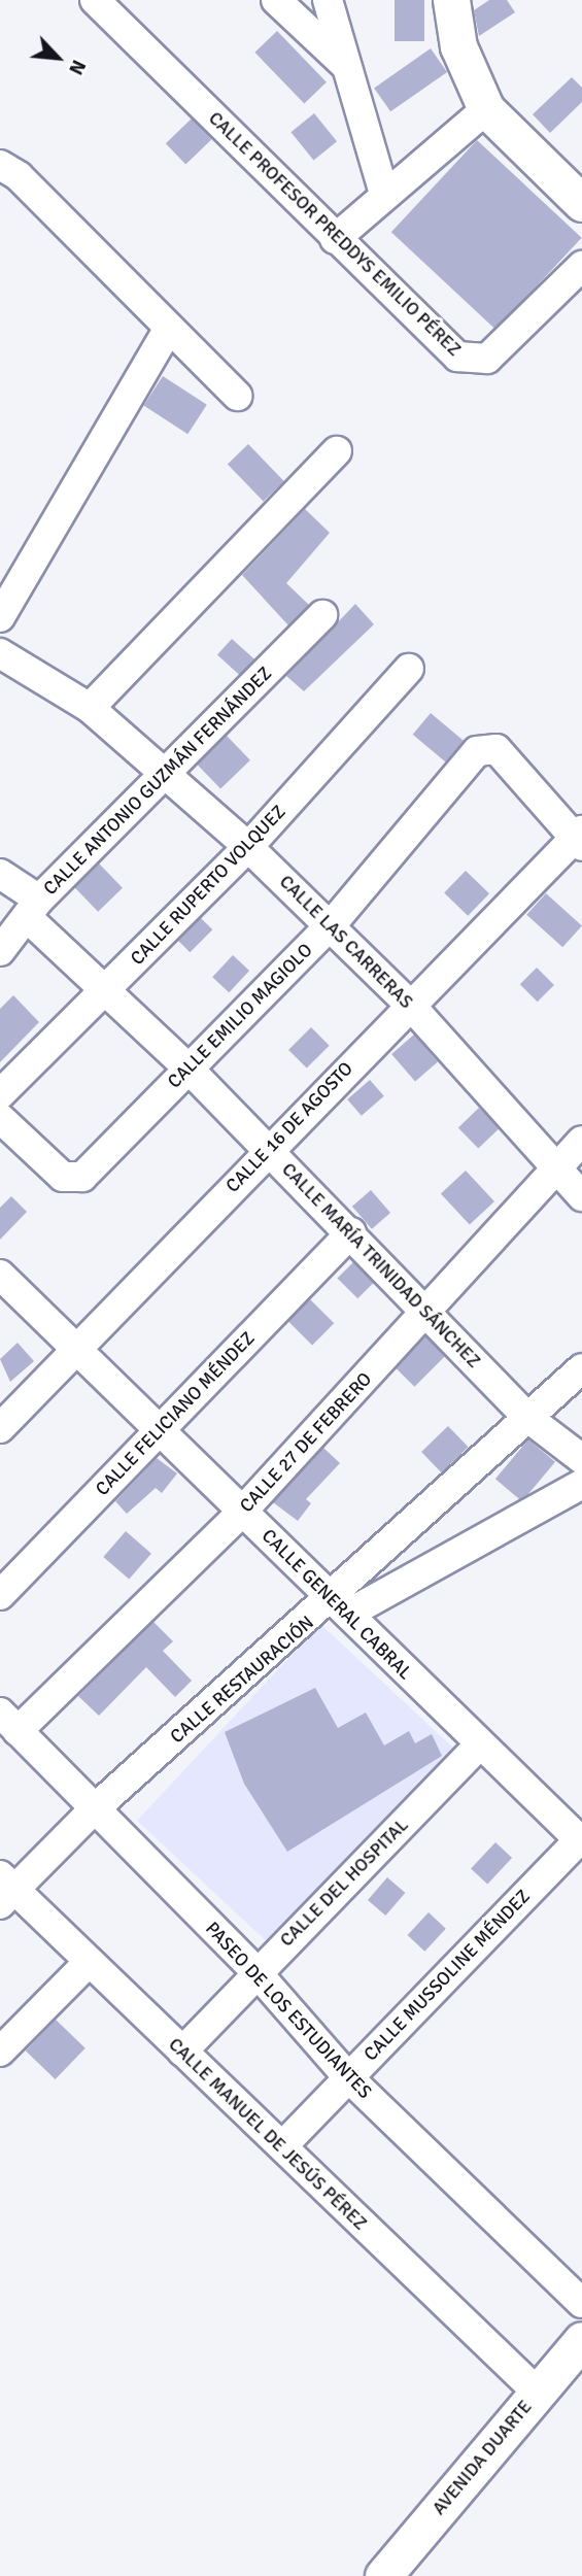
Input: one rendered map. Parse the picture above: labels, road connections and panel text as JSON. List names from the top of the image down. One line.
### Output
{"streets":{"main road":["AVENIDA DUARTE"],"street":["CALLE PROFESOR PREDDYS EMILIO PÉREZ","CALLE ANTONIO GUZMÁN FERNÁNDEZ","CALLE RUPERTO VOLQUEZ","CALLE LAS CARRERAS","CALLE EMILIO MAGIOLO","CALLE 16 DE AGOSTO","CALLE MARÍA TRINIDAD SÁNCHEZ","CALLE FELICIANO MÉNDEZ","CALLE 27 DE FEBRERO","CALLE GENERAL CABRAL","CALLE RESTAURACIÓN","CALLE DEL HOSPITAL","CALLE MUSSOLINE MÉNDEZ","PASEO DE LOS ESTUDIANTES","CALLE MANUEL DE JESÚS PÉREZ"]},"crossings":[["CALLE ANTONIO GUZMÁN FERNÁNDEZ","CALLE LAS CARRERAS"],["CALLE ANTONIO GUZMÁN FERNÁNDEZ","CALLE MARÍA TRINIDAD SÁNCHEZ"],["CALLE RUPERTO VOLQUEZ","CALLE LAS CARRERAS"],["CALLE RUPERTO VOLQUEZ","CALLE MARÍA TRINIDAD SÁNCHEZ"],["CALLE LAS CARRERAS","CALLE EMILIO MAGIOLO"],["CALLE LAS CARRERAS","CALLE 16 DE AGOSTO"],["CALLE LAS CARRERAS","CALLE 27 DE FEBRERO"],["CALLE EMILIO MAGIOLO","CALLE 16 DE AGOSTO"],["CALLE EMILIO MAGIOLO","CALLE MARÍA TRINIDAD SÁNCHEZ"],["CALLE 16 DE AGOSTO","CALLE MARÍA TRINIDAD SÁNCHEZ"],["CALLE 16 DE AGOSTO","CALLE GENERAL CABRAL"],["CALLE MARÍA TRINIDAD SÁNCHEZ","CALLE FELICIANO MÉNDEZ"],["CALLE MARÍA TRINIDAD SÁNCHEZ","CALLE 27 DE FEBRERO"],["CALLE MARÍA TRINIDAD SÁNCHEZ","CALLE RESTAURACIÓN"],["CALLE FELICIANO MÉNDEZ","CALLE GENERAL CABRAL"],["CALLE 27 DE FEBRERO","CALLE GENERAL CABRAL"],["CALLE 27 DE FEBRERO","PASEO DE LOS ESTUDIANTES"],["CALLE GENERAL CABRAL","CALLE RESTAURACIÓN"],["CALLE GENERAL CABRAL","CALLE DEL HOSPITAL"],["CALLE GENERAL CABRAL","CALLE MUSSOLINE MÉNDEZ"],["CALLE RESTAURACIÓN","PASEO DE LOS ESTUDIANTES"],["CALLE RESTAURACIÓN","CALLE MANUEL DE JESÚS PÉREZ"],["CALLE DEL HOSPITAL","PASEO DE LOS ESTUDIANTES"],["CALLE DEL HOSPITAL","CALLE MANUEL DE JESÚS PÉREZ"],["CALLE MUSSOLINE MÉNDEZ","PASEO DE LOS ESTUDIANTES"],["CALLE MUSSOLINE MÉNDEZ","CALLE MANUEL DE JESÚS PÉREZ"],["CALLE MANUEL DE JESÚS PÉREZ","AVENIDA DUARTE"]],"north":"bottom right"}
